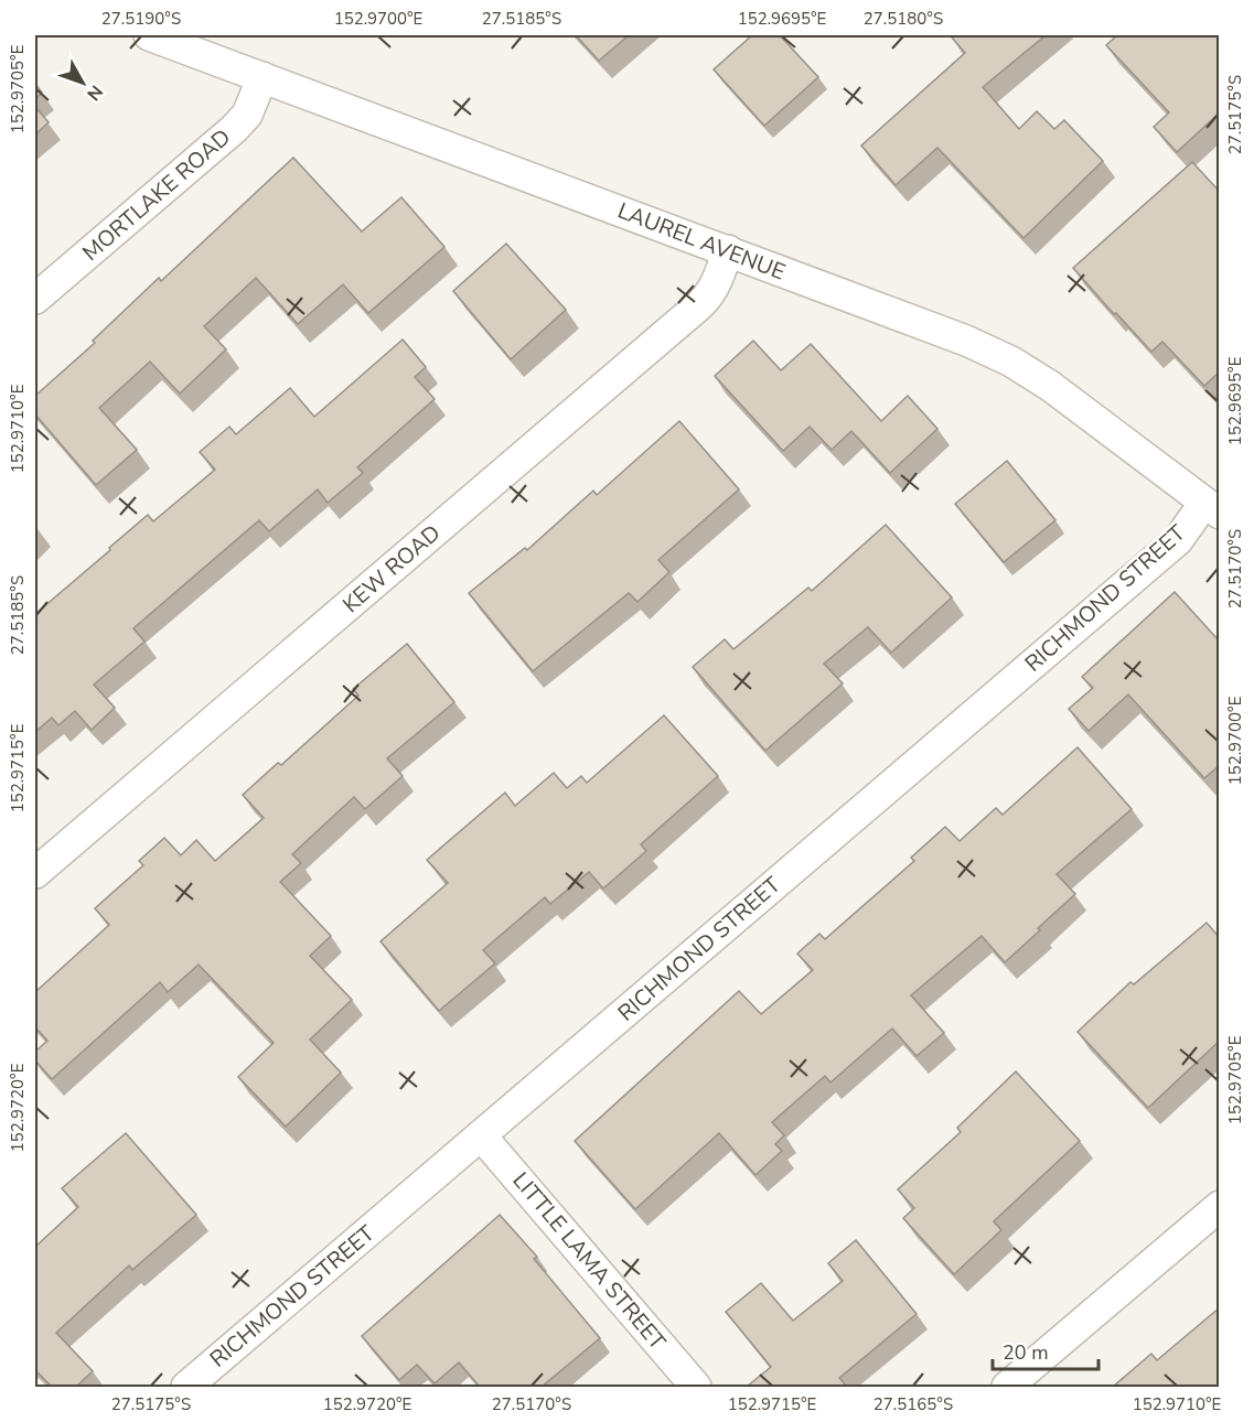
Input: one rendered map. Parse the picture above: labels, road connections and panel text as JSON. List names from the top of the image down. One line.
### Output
{"streets":{"street":["MORTLAKE ROAD","LAUREL AVENUE","KEW ROAD","RICHMOND STREET","LITTLE LAMA STREET"]},"crossings":[["MORTLAKE ROAD","LAUREL AVENUE"],["LAUREL AVENUE","KEW ROAD"],["LAUREL AVENUE","RICHMOND STREET"],["RICHMOND STREET","LITTLE LAMA STREET"]],"scale_bar":"20 m","north":"bottom right","coordinates":["27.5190°S","152.9700°E","27.5185°S","152.9695°E","27.5180°S","152.9705°E","27.5175°S","152.9710°E","27.5170°S","152.9715°E","152.9720°E","27.5165°S"]}
